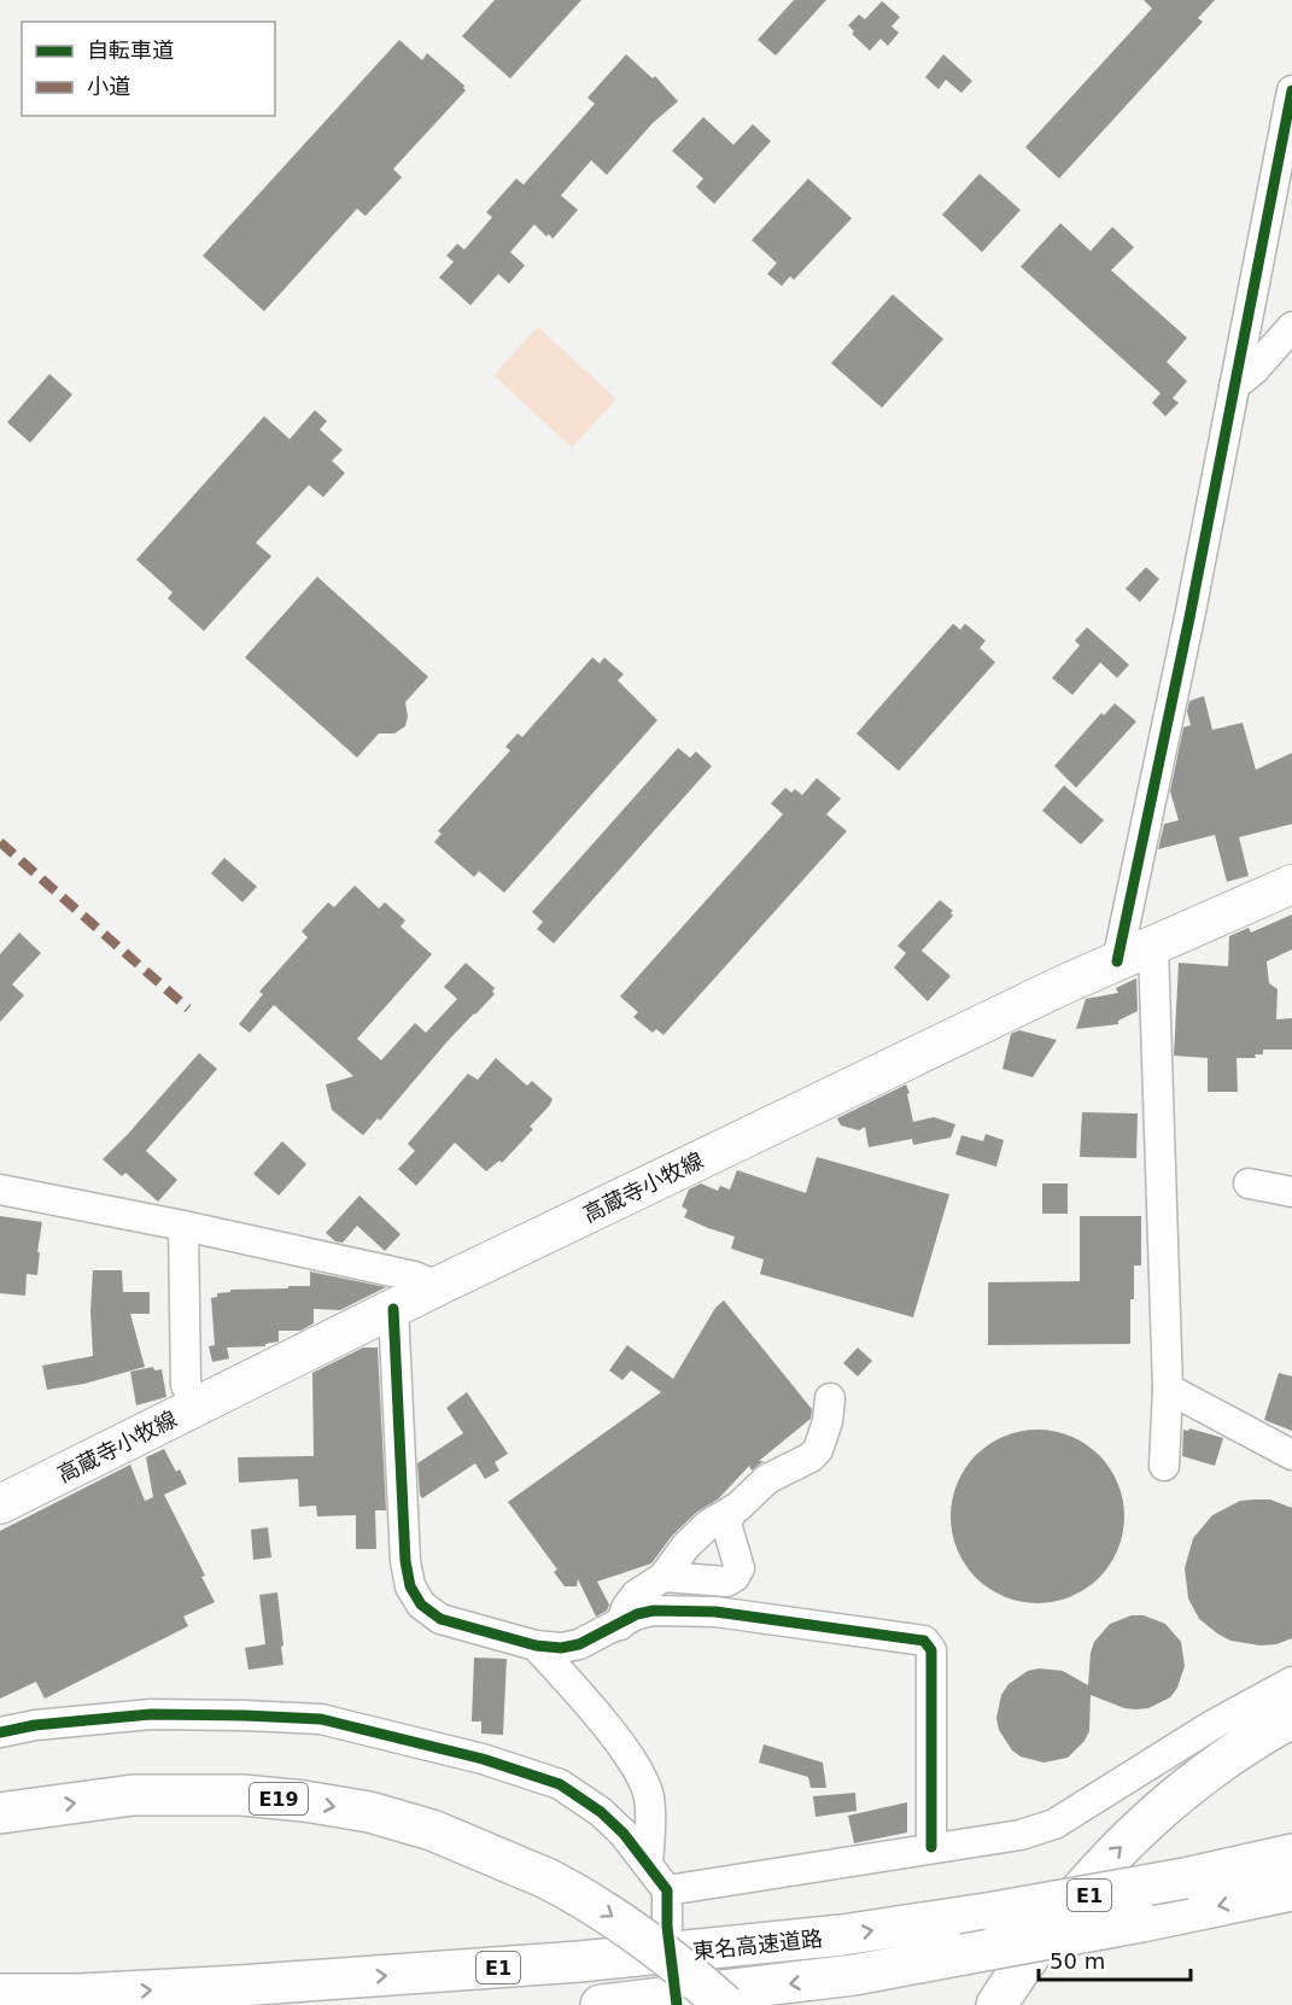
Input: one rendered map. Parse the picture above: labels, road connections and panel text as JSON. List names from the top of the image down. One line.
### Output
{"streets":{"highway":["E19","E1","東名高速道路"],"main road":["高蔵寺小牧線"]},"legend":["自転車道","小道"],"scale_bar":"50 m"}
